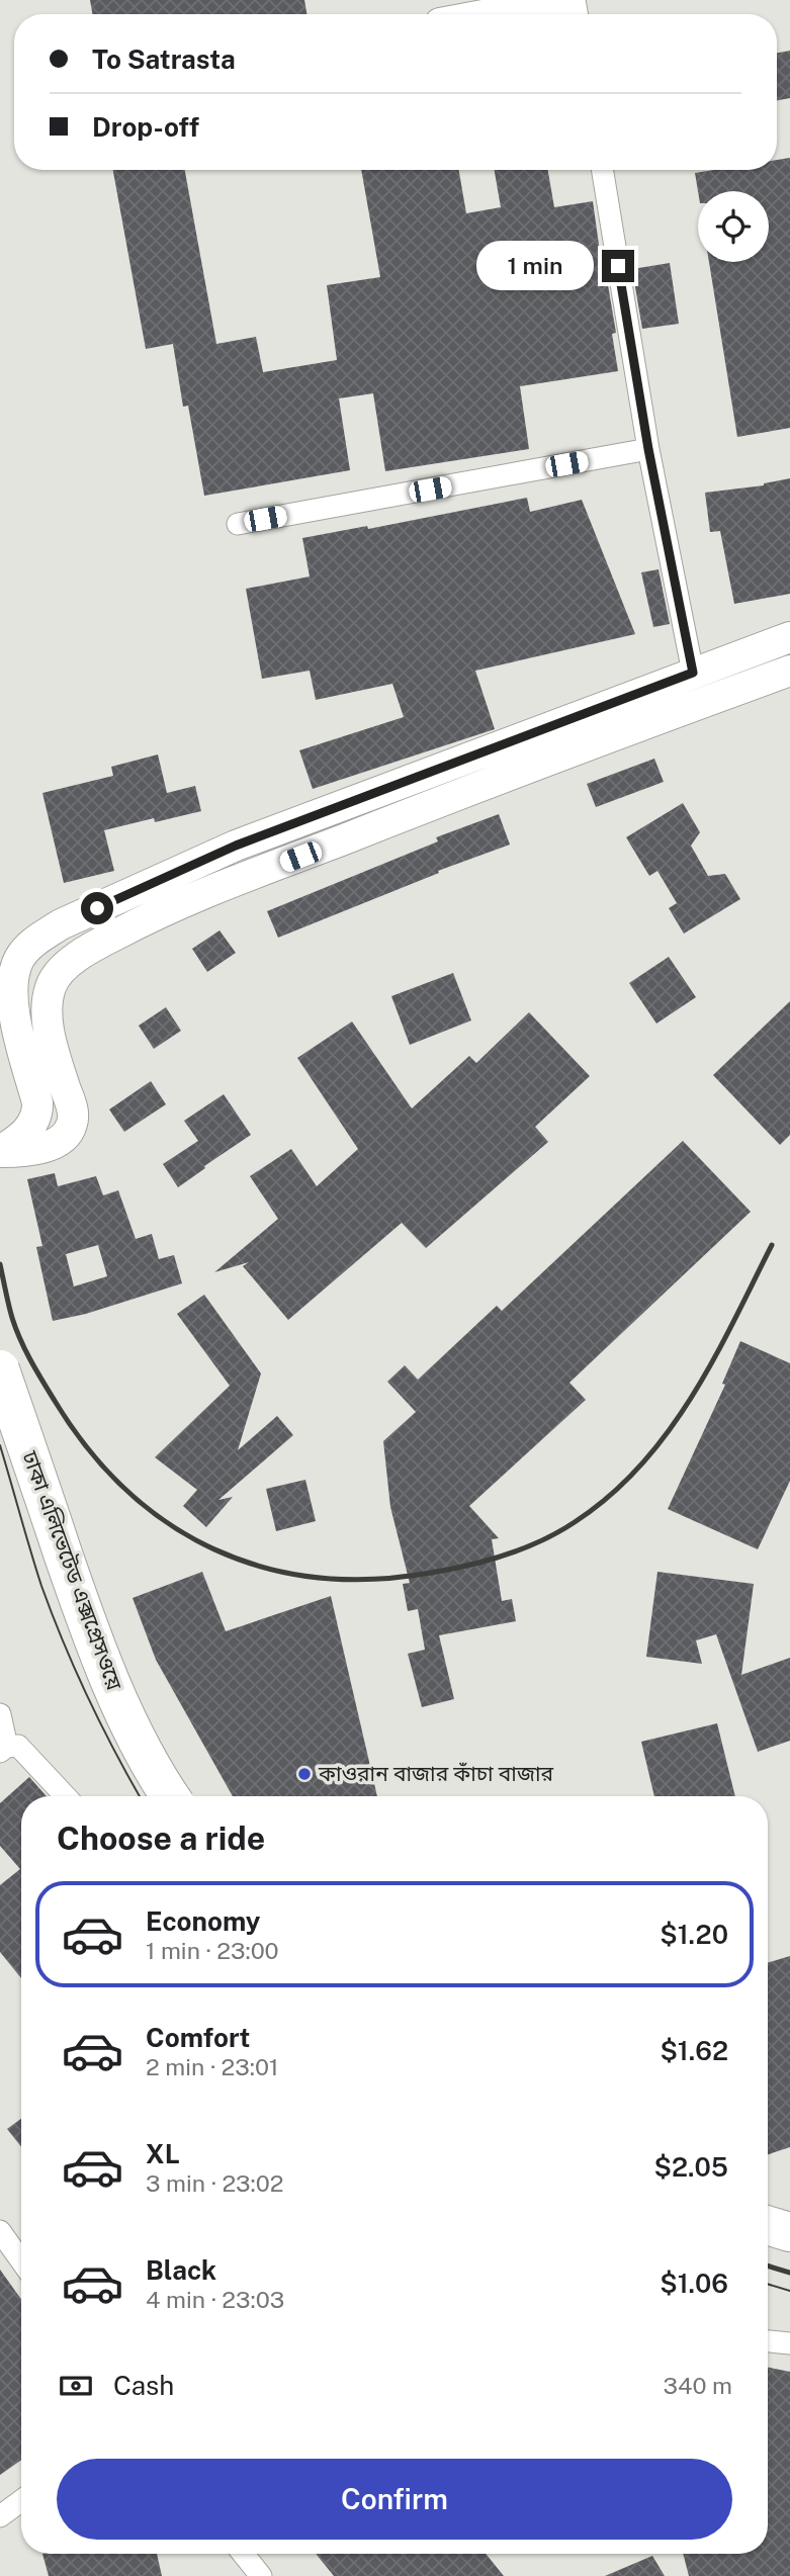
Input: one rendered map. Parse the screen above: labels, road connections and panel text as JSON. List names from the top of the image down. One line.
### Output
{"streets":{"highway":["ঢাকা এলিভেটেড এক্সপ্রেসওয়ে"]},"places":["কাওরান বাজার কাঁচা বাজার"],"page":{"banner":["To Satrasta","Drop-off"],"bubble":"1 min","heading":"Choose a ride","list":[{"name":"Economy","note":"1 min · 23:00","value":"$1.20"},{"name":"Comfort","note":"2 min · 23:01","value":"$1.62"},{"name":"XL","note":"3 min · 23:02","value":"$2.05"},{"name":"Black","note":"4 min · 23:03","value":"$1.06"}],"pay":["Cash","340 m"],"buttons":"Confirm"}}
